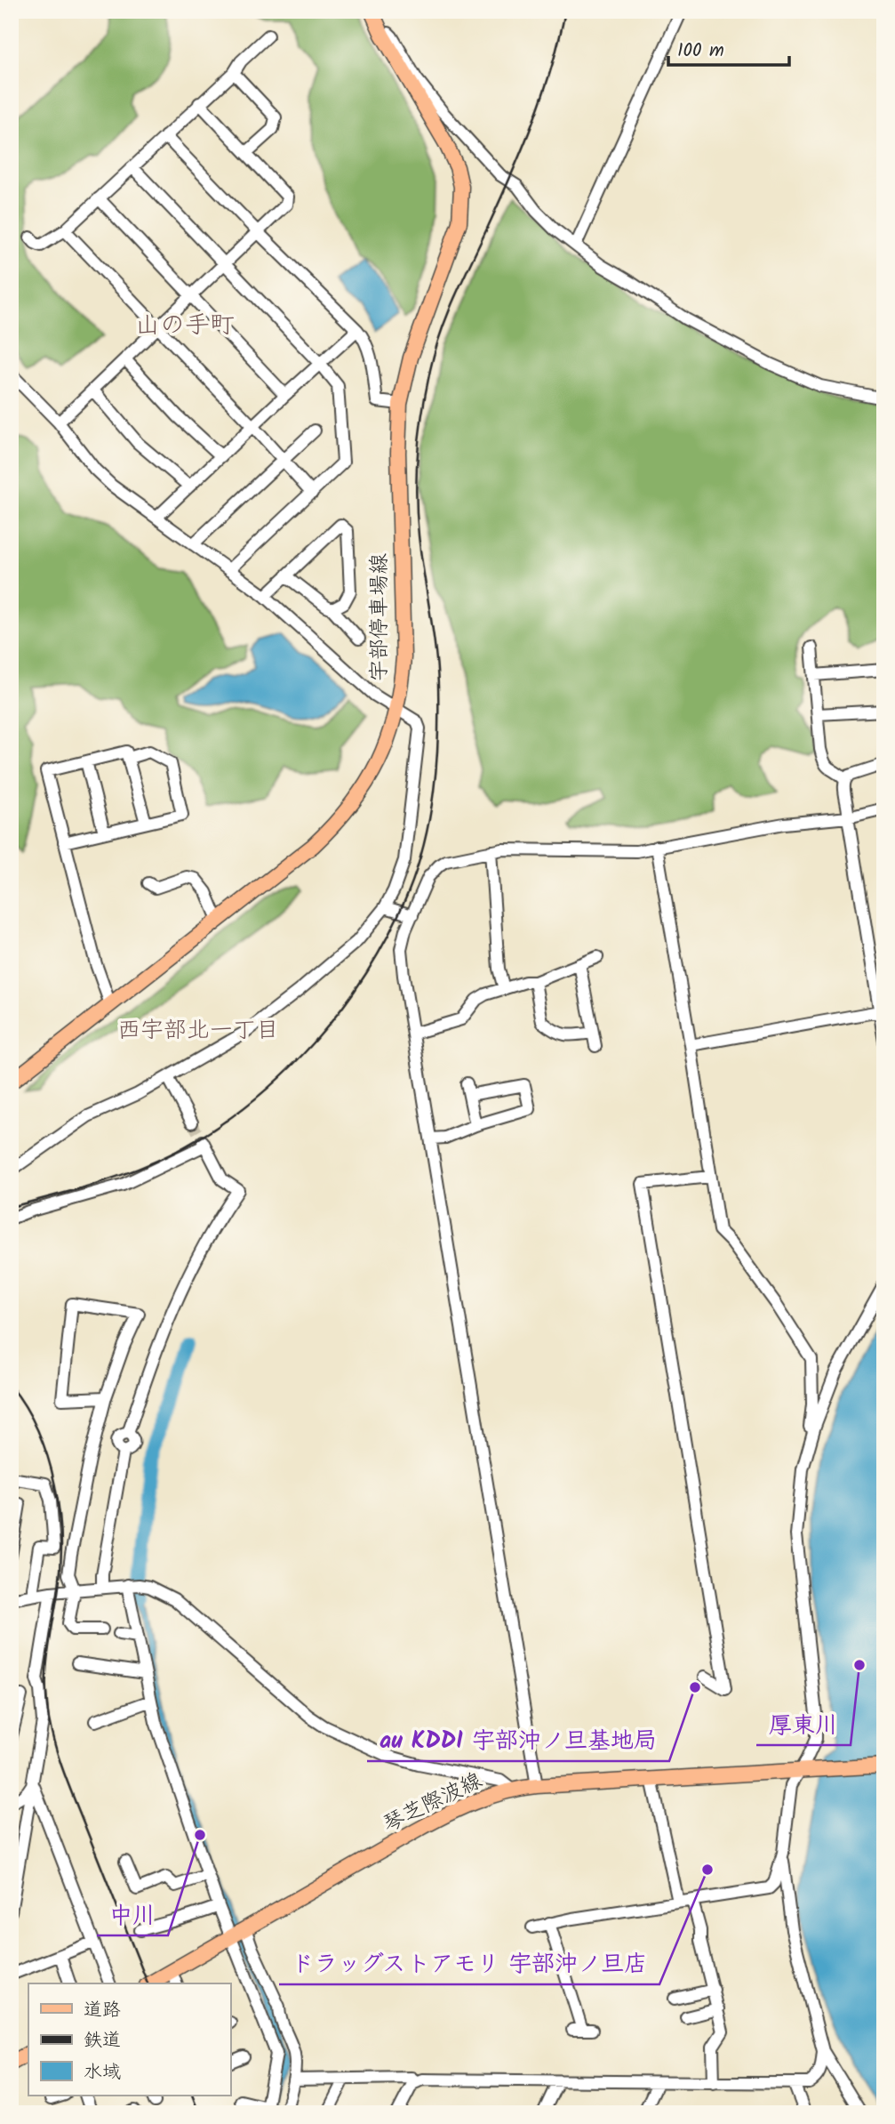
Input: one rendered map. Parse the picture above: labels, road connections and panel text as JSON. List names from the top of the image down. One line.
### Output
{"streets":{"main road":["宇部停車場線","琴芝際波線"]},"districts":["山の手町","西宇部北一丁目"],"places":["厚東川","au KDDI 宇部沖ノ旦基地局","中川","ドラッグストアモリ 宇部沖ノ旦店"],"legend":["道路","鉄道","水域"],"scale_bar":"100 m"}
